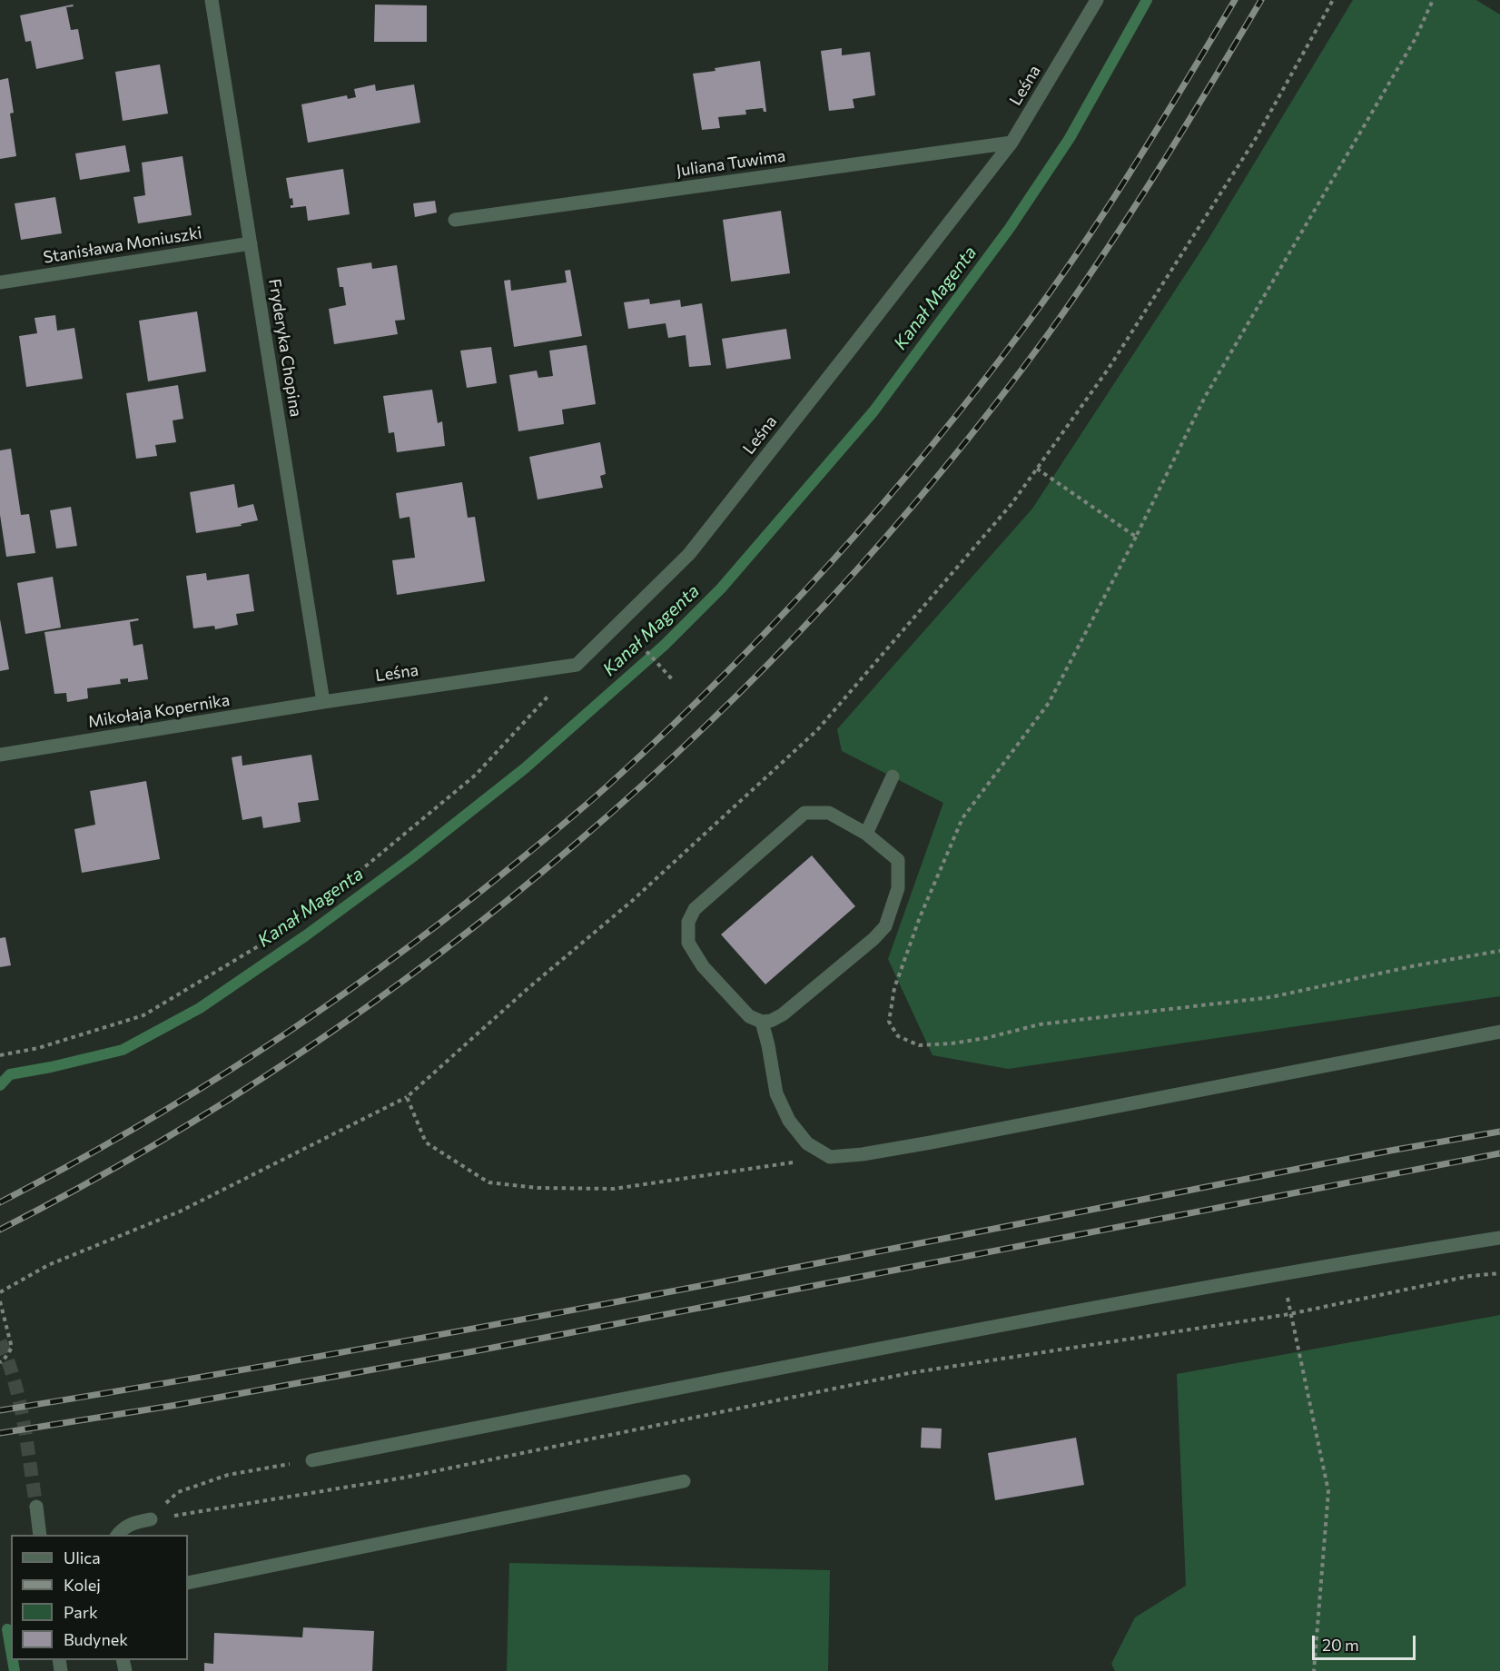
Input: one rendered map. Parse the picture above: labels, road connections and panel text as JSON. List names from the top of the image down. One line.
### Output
{"streets":{"street":["Leśna","Juliana Tuwima","Stanisława Moniuszki","Fryderyka Chopina","Mikołaja Kopernika"]},"crossings":[["Leśna","Juliana Tuwima"],["Leśna","Fryderyka Chopina"],["Leśna","Mikołaja Kopernika"],["Stanisława Moniuszki","Fryderyka Chopina"],["Fryderyka Chopina","Mikołaja Kopernika"]],"water":["Kanał Magenta"],"legend":["Ulica","Kolej","Park","Budynek"],"scale_bar":"20 m"}
